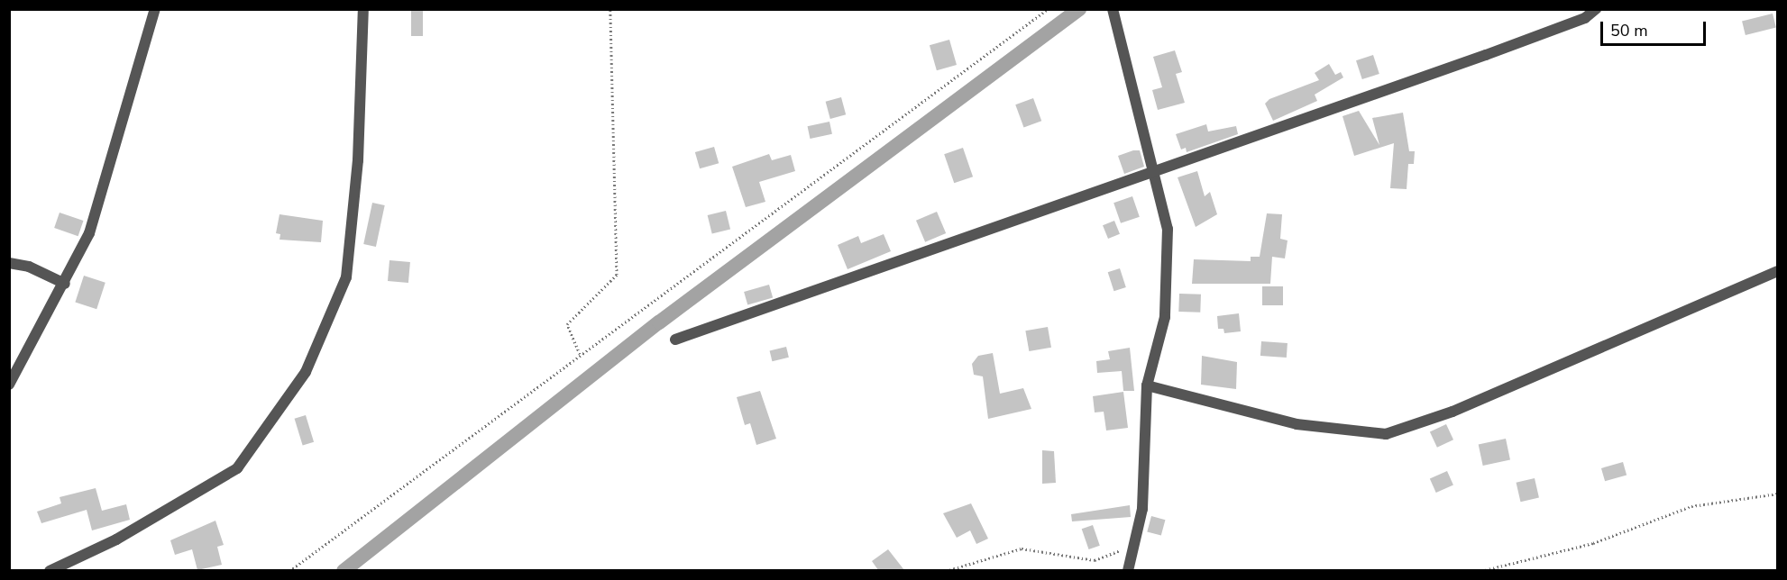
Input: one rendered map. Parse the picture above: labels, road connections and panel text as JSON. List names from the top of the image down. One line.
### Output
{"scale_bar":"50 m"}
